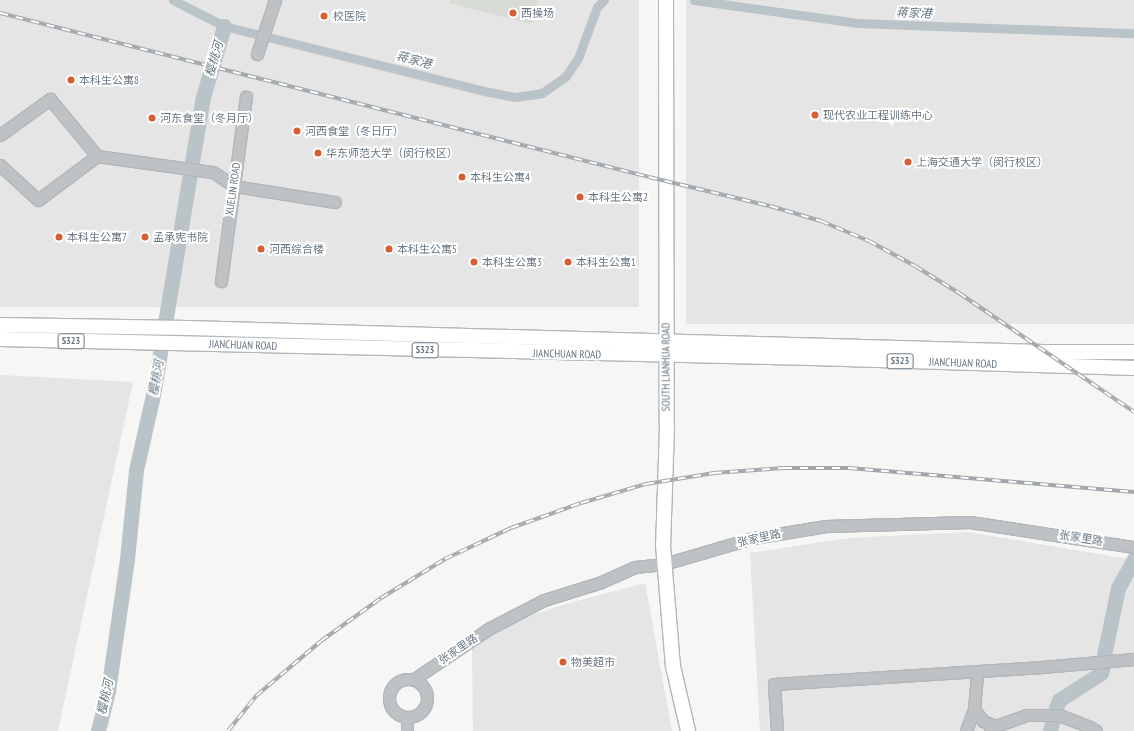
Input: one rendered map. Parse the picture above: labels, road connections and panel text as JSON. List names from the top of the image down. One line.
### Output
{"streets":{"main road":["S323","JIANCHUAN ROAD","SOUTH LIANHUA ROAD"],"street":["XUELIN ROAD","张家里路"]},"crossings":[["JIANCHUAN ROAD","SOUTH LIANHUA ROAD"],["SOUTH LIANHUA ROAD","张家里路"]],"water":["蒋家港","樱桃河"],"places":["西操场","校医院","本科生公寓8","现代农业工程训练中心","河东食堂（冬月厅）","河西食堂（冬日厅）","华东师范大学（闵行校区）","上海交通大学（闵行校区）","本科生公寓4","本科生公寓2","本科生公寓7","孟承宪书院","河西综合楼","本科生公寓5","本科生公寓3","本科生公寓1","物美超市"]}
